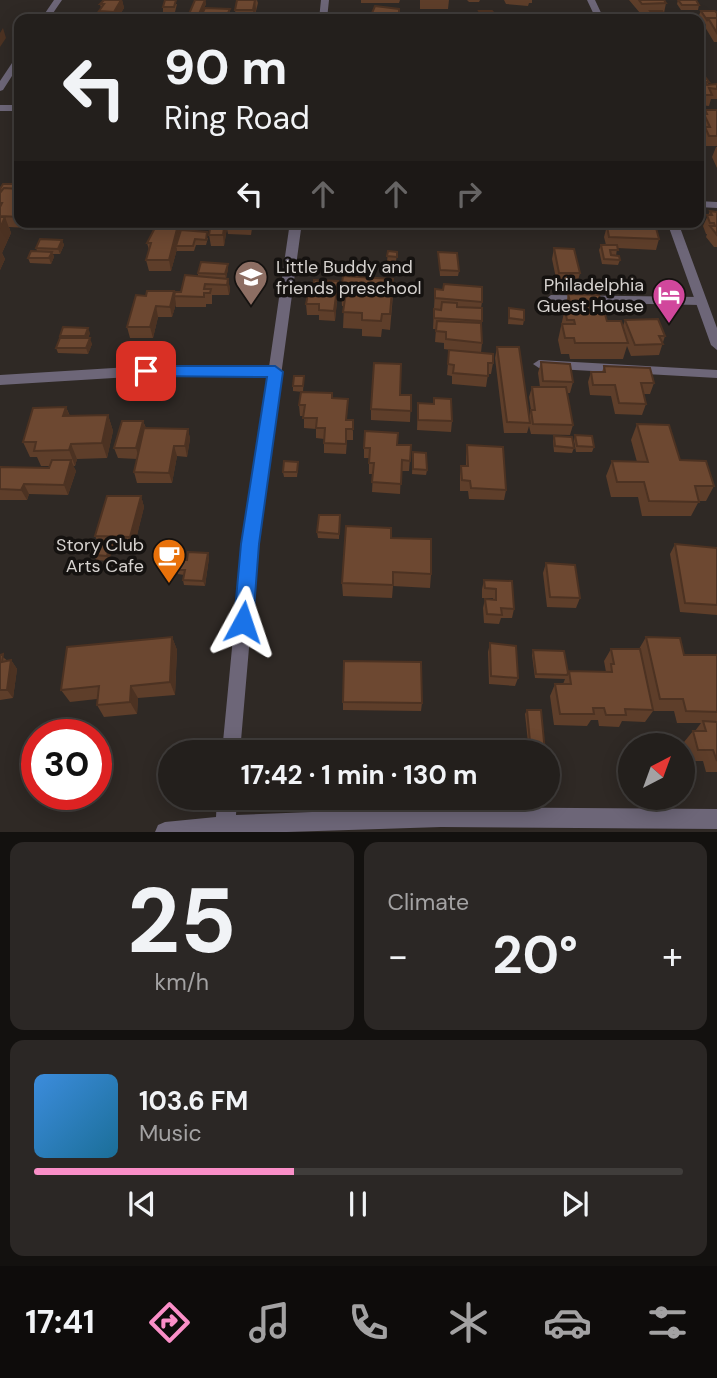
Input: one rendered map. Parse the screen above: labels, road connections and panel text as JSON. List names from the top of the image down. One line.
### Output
{"places":{"school or university":["Little Buddy and friends preschool"],"hotel":["Philadelphia Guest House"],"cafe":["Story Club Arts Cafe"]},"north":"top right","page":{"turn":["90 m","Ring Road"],"limit":"30","trip":"17:42 · 1 min · 130 m","tile":[["25","km/h"],"Climate"],"heat":["−","20°","+"],"song":["103.6 FM","Music"],"tabs":"17:41"}}
